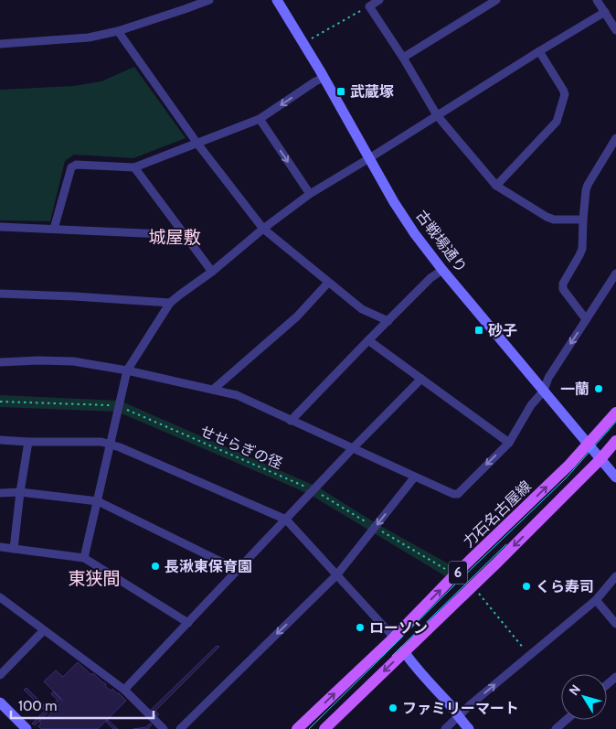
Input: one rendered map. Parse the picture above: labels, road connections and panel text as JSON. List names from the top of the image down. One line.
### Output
{"streets":{"main road":["力石名古屋線","6"],"street":["古戦場通り"],"path":["せせらぎの径"]},"crossings":[["古戦場通り","力石名古屋線"],["古戦場通り","6"],["せせらぎの径","力石名古屋線"]],"districts":["城屋敷","東狭間"],"places":{"transit":["武蔵塚","砂子"],"other":["一蘭","長湫東保育園","くら寿司","ローソン","ファミリーマート"]},"scale_bar":"100 m","north":"top left"}
